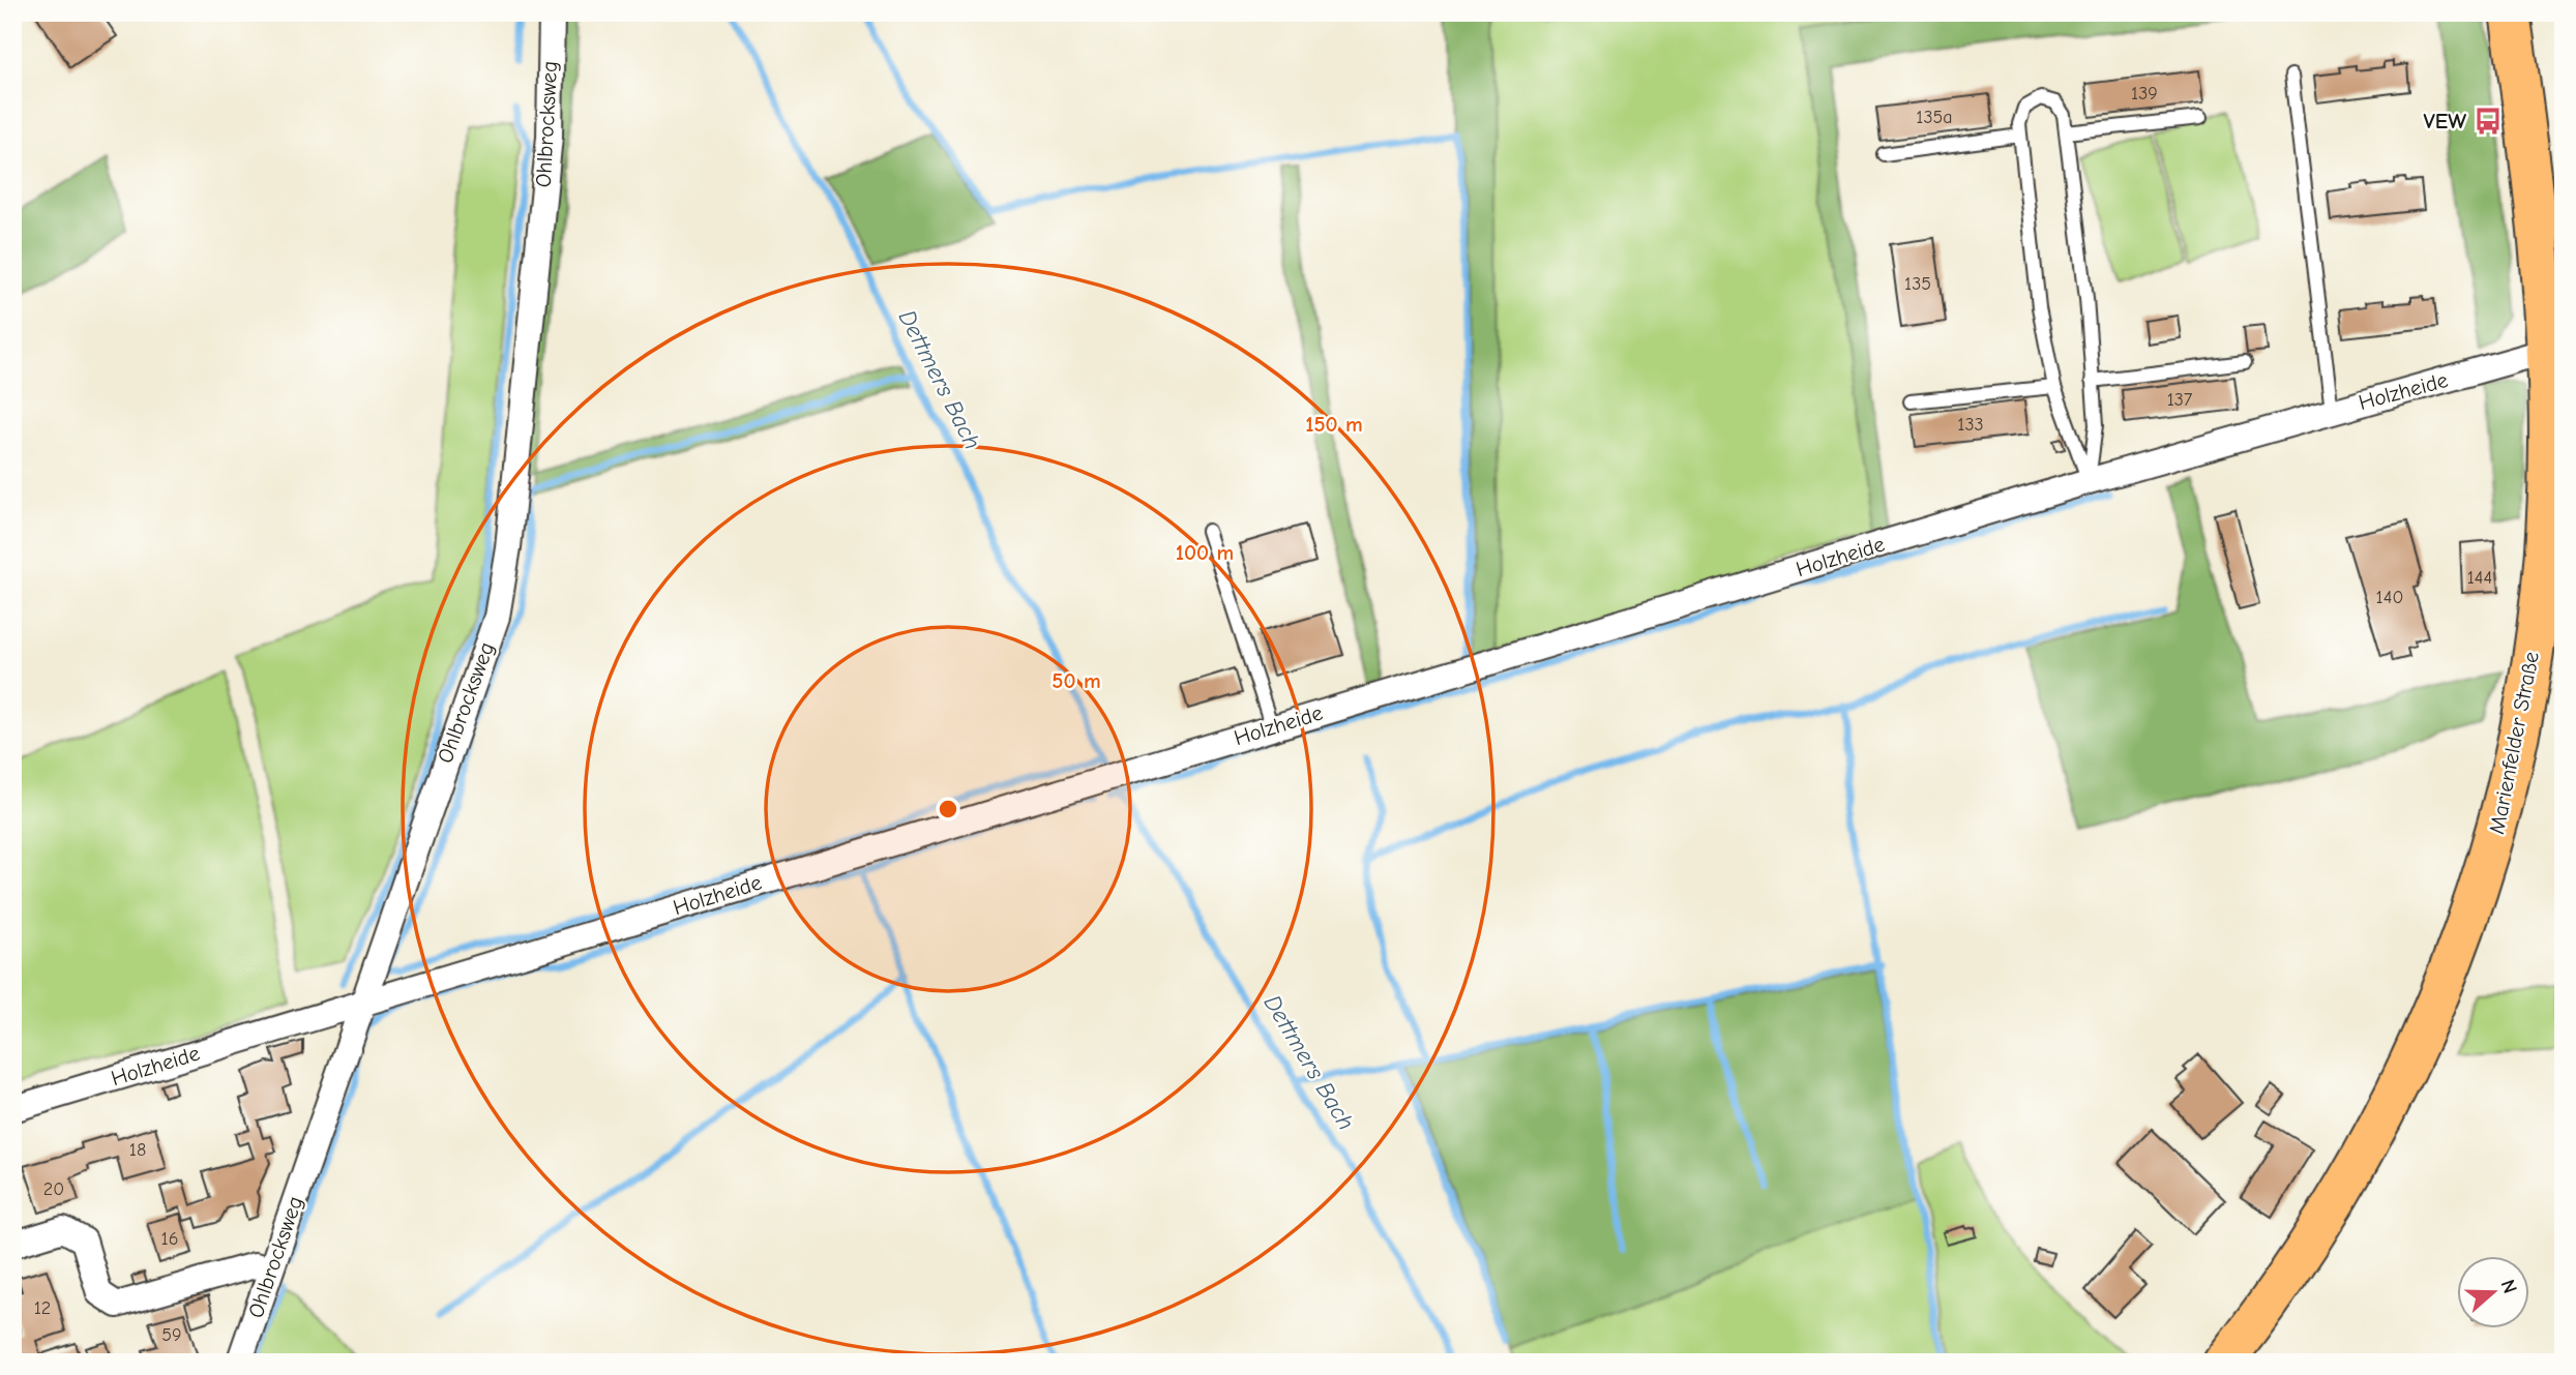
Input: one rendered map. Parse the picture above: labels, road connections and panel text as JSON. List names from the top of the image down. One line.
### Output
{"streets":{"main road":["Marienfelder Straße"],"street":["Ohlbrocksweg","Holzheide"]},"crossings":[["Ohlbrocksweg","Holzheide"],["Holzheide","Marienfelder Straße"]],"water":["Dettmers Bach"],"places":{"bus stop":["VEW"]},"house_numbers":["139","135a","135","137","133","144","140","18","20","16","12","59"],"north":"right","rings":["150 m","100 m","50 m"]}
